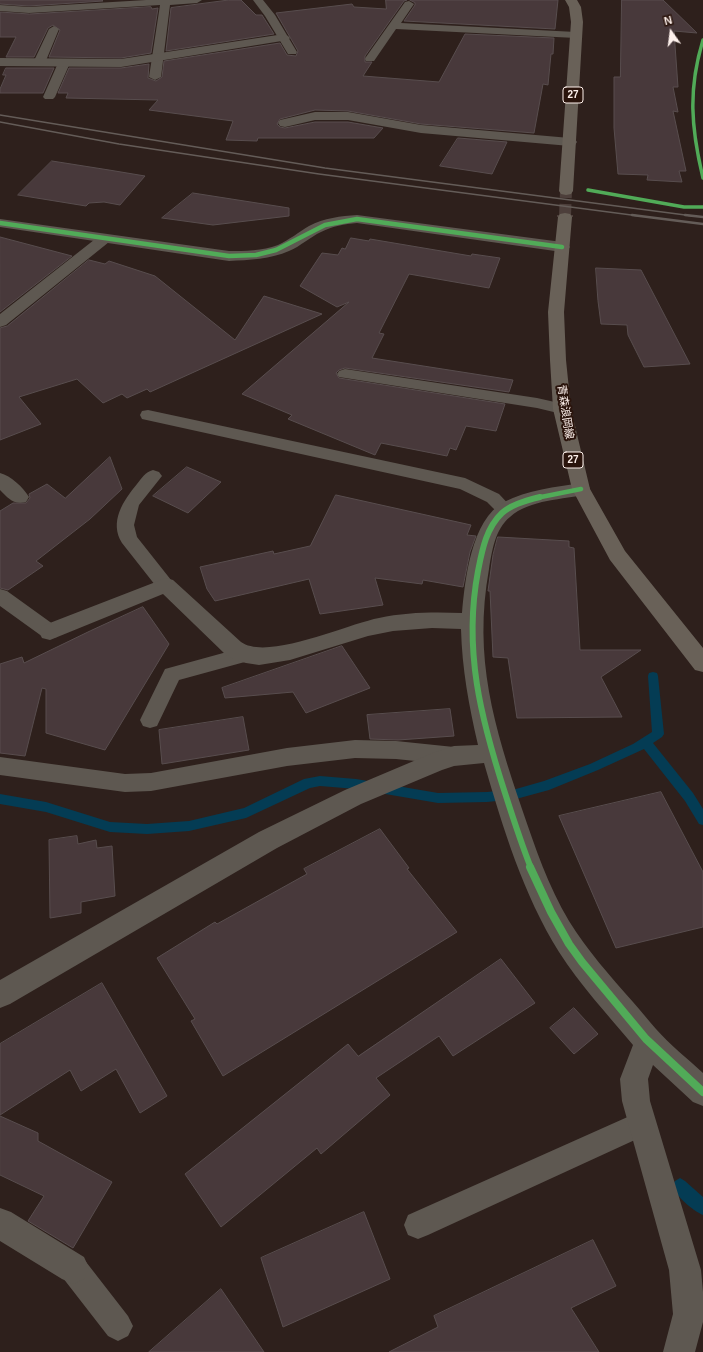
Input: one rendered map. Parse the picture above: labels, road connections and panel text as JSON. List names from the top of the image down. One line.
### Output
{"streets":{"main road":["27","青森浪岡線"]},"north":"top"}
